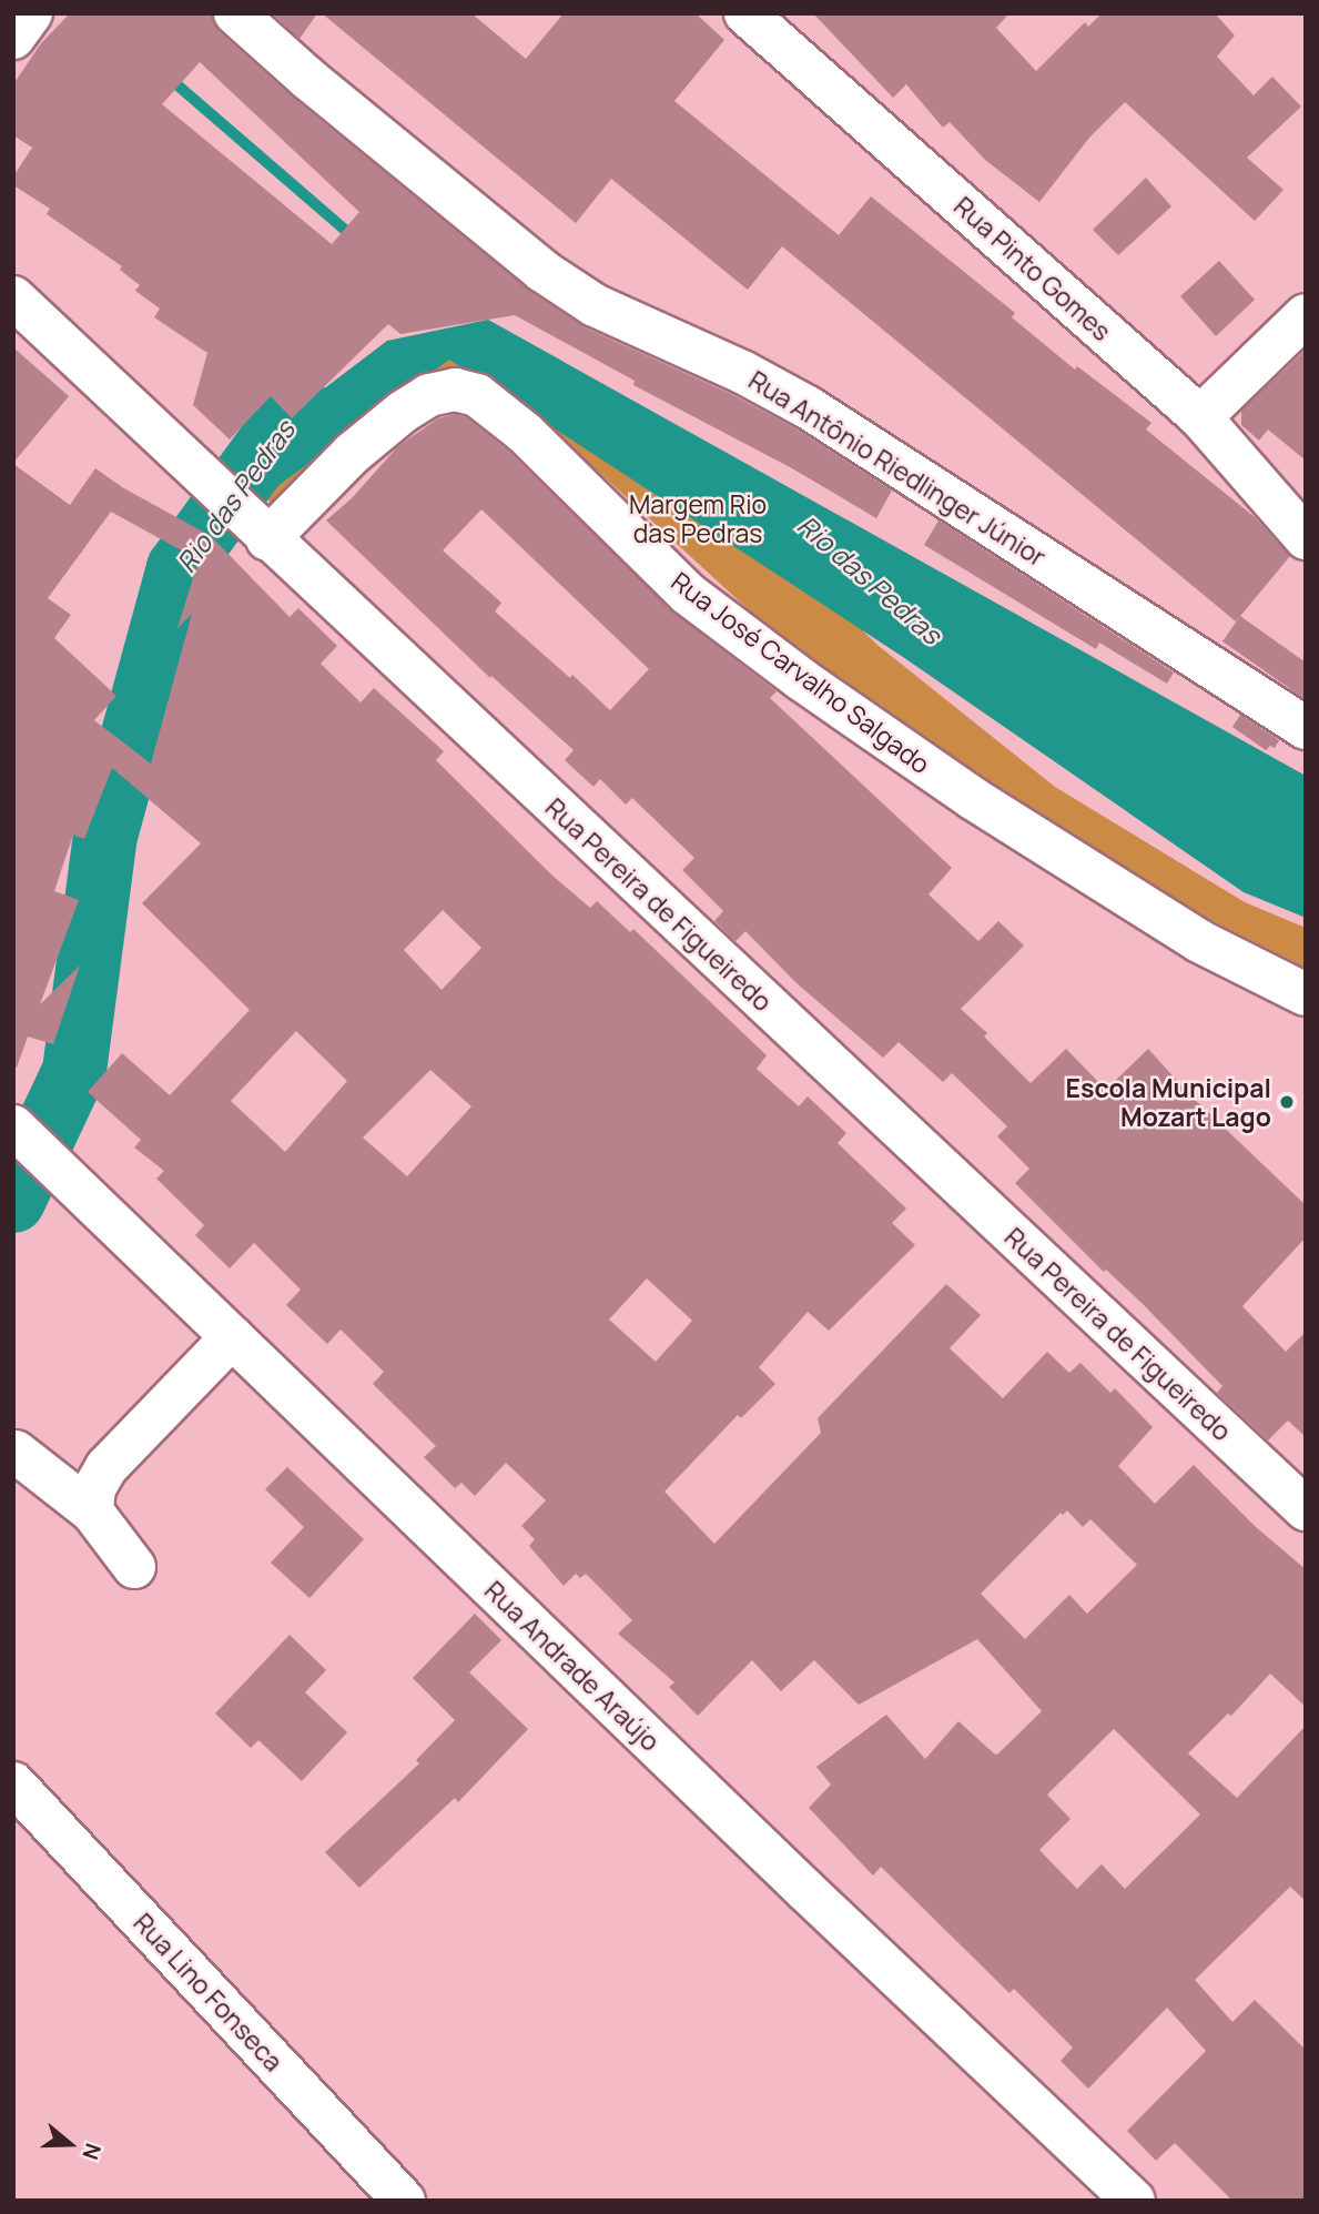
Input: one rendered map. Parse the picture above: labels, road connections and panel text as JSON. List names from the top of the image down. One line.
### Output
{"streets":{"street":["Rua Pinto Gomes","Rua Antônio Riedlinger Júnior","Rua José Carvalho Salgado","Rua Pereira de Figueiredo","Rua Andrade Araújo","Rua Lino Fonseca"]},"crossings":[["Rua José Carvalho Salgado","Rua Pereira de Figueiredo"]],"water":["Rio das Pedras"],"parks":["Margem Rio das Pedras"],"places":["Escola Municipal Mozart Lago"],"north":"right"}
